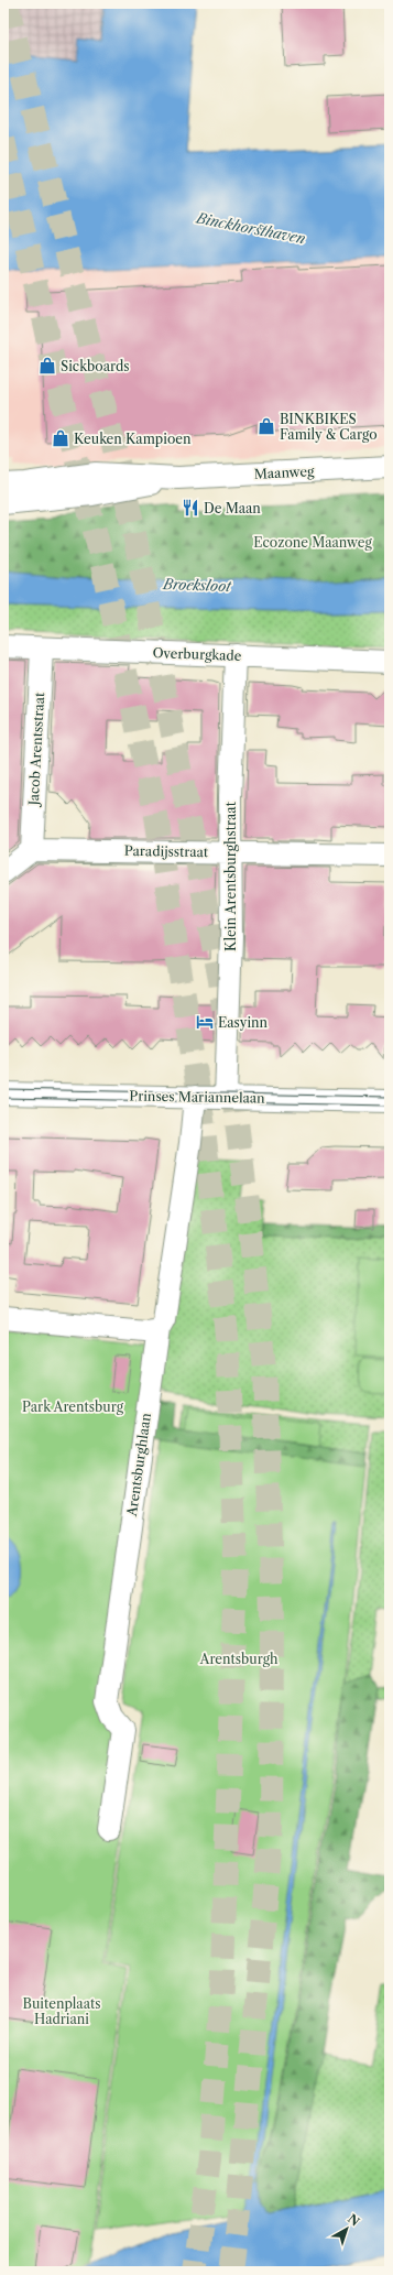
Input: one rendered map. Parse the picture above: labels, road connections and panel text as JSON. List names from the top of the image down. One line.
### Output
{"streets":{"street":["Maanweg","Overburgkade","Jacob Arentsstraat","Paradijsstraat","Klein Arentsburghstraat","Prinses Mariannelaan","Arentsburghlaan"]},"crossings":[["Overburgkade","Jacob Arentsstraat"],["Overburgkade","Klein Arentsburghstraat"],["Jacob Arentsstraat","Paradijsstraat"],["Paradijsstraat","Klein Arentsburghstraat"],["Klein Arentsburghstraat","Prinses Mariannelaan"],["Prinses Mariannelaan","Arentsburghlaan"]],"water":["Binckhorsthaven","Broeksloot"],"parks":["Ecozone Maanweg","Park Arentsburg","Arentsburgh","Buitenplaats Hadriani"],"places":{"shop":["Sickboards","BINKBIKES Family & Cargo","Keuken Kampioen"],"restaurant":["De Maan"],"hotel":["Easyinn"]},"north":"top right"}
